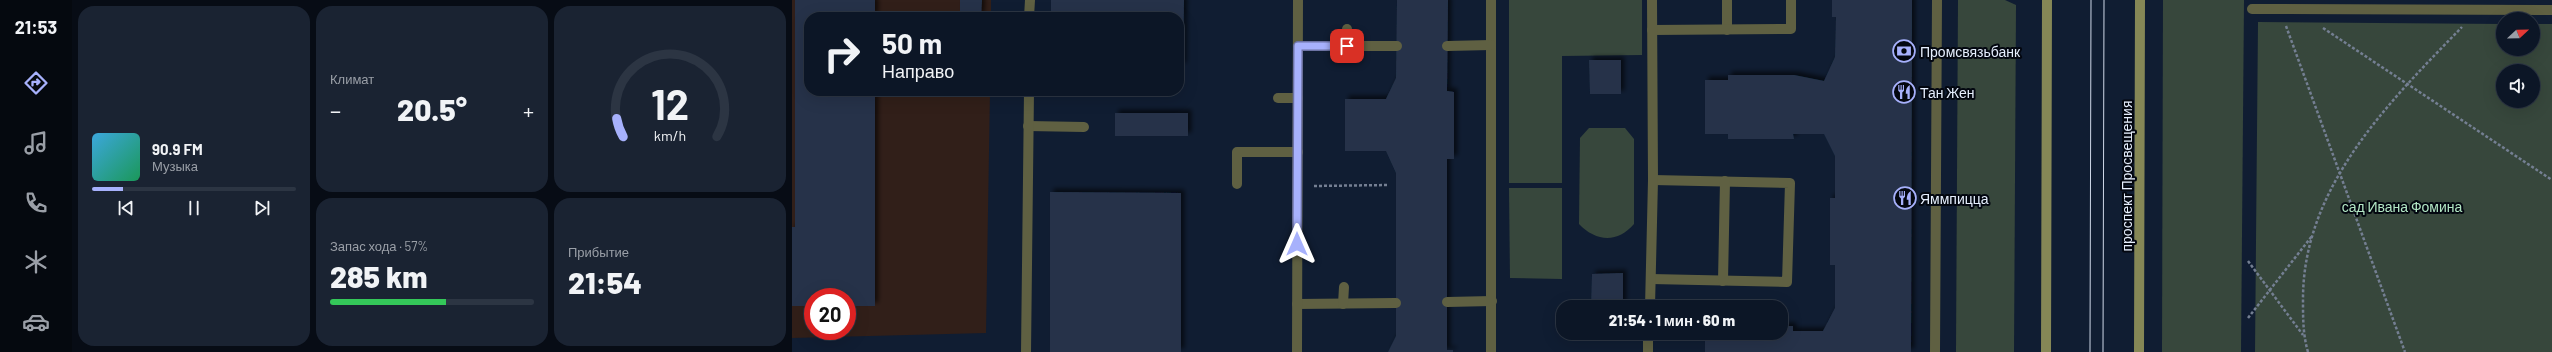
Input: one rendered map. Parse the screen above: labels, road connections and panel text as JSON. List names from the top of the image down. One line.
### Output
{"streets":{"main road":["проспект Просвещения"]},"parks":["сад Ивана Фомина"],"places":{"bank":["Промсвязьбанк"],"restaurant":["Тан Жен","Яммпицца"]},"north":"right","page":{"tabs":"21:53","tile":["Климат",["Запас хода · 57%","285 km"],["Прибытие","21:54"]],"turn":["50 m","Направо"],"heat":["−","20.5°","+"],"song":["90.9 FM","Музыка"],"limit":"20","trip":"21:54 · 1 мин · 60 m","gauge":["12","km/h"]}}
